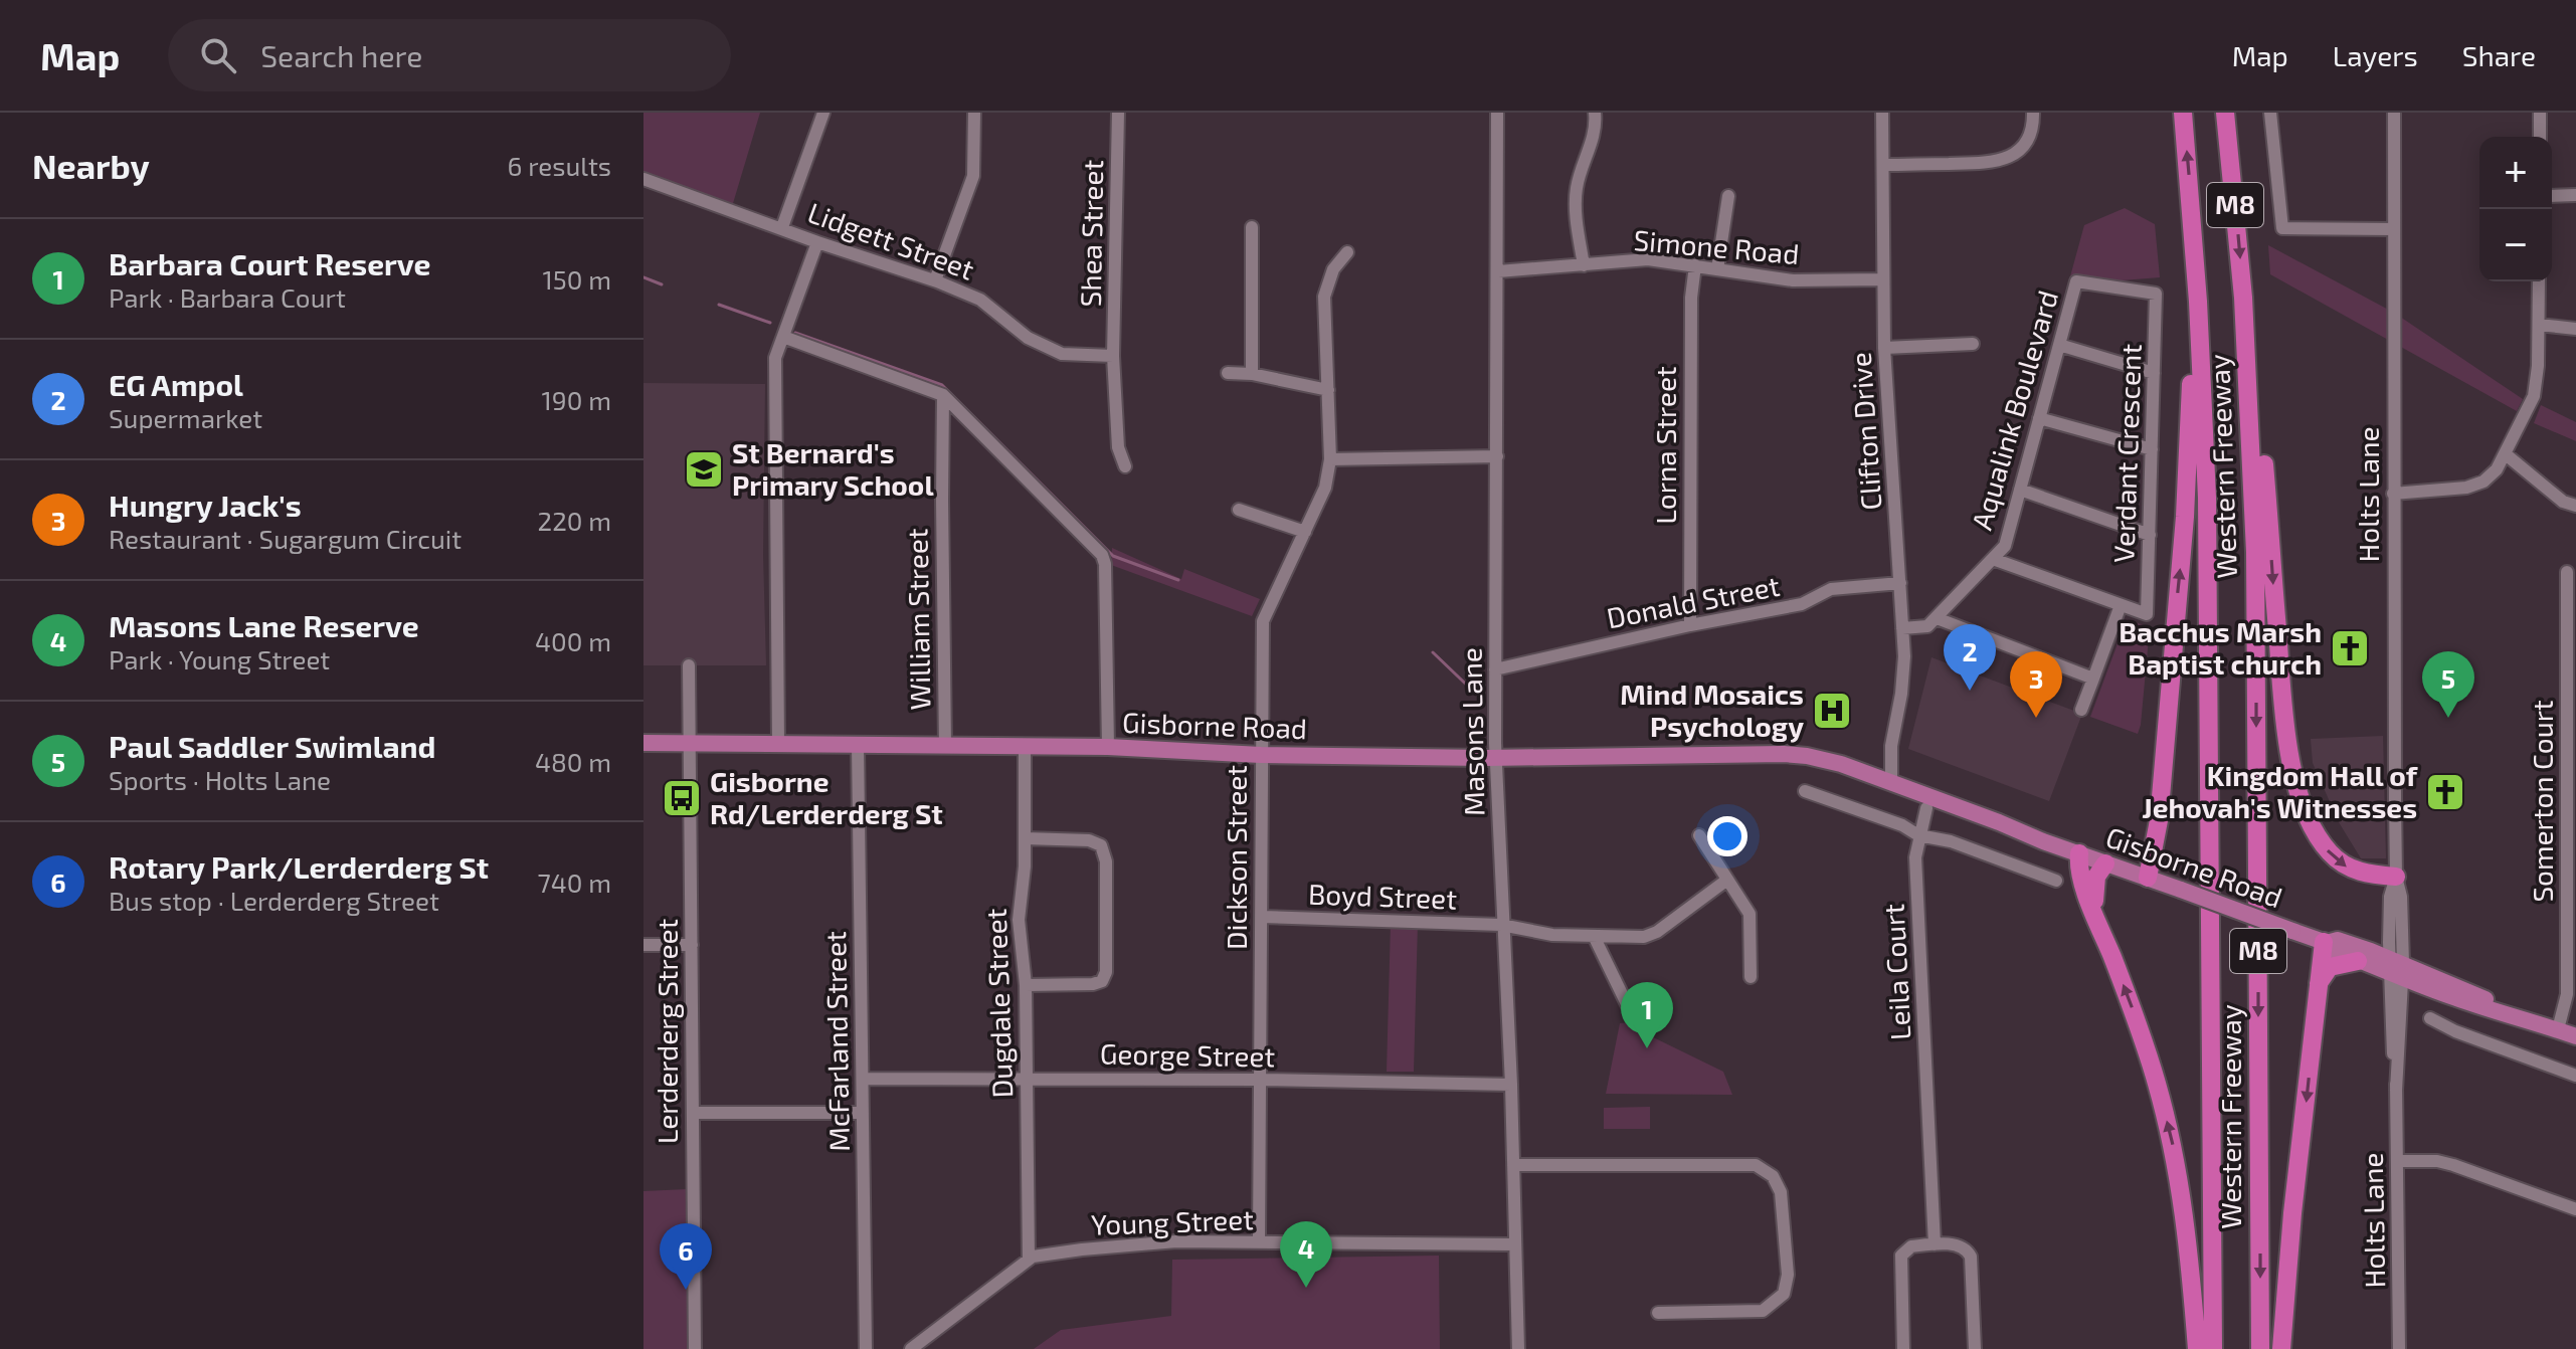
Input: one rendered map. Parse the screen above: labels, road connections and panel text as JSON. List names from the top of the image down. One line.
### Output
{"streets":{"highway":["M8","Western Freeway"],"main road":["Gisborne Road"],"street":["Shea Street","Lidgett Street","Simone Road","Aqualink Boulevard","Clifton Drive","Lorna Street","Verdant Crescent","Holts Lane","Donald Street","William Street","Masons Lane","Somerton Court","Dickson Street","Boyd Street","Leila Court","Dugdale Street","Lerderderg Street","McFarland Street","George Street","Young Street"]},"crossings":[["Shea Street","Lidgett Street"],["Simone Road","Clifton Drive"],["Simone Road","Lorna Street"],["Simone Road","Masons Lane"],["Aqualink Boulevard","Verdant Crescent"],["Clifton Drive","Donald Street"],["Clifton Drive","Gisborne Road"],["Lorna Street","Donald Street"],["Holts Lane","Gisborne Road"],["Donald Street","Masons Lane"],["William Street","Gisborne Road"],["Gisborne Road","Masons Lane"],["Gisborne Road","Somerton Court"],["Gisborne Road","Dickson Street"],["Gisborne Road","Leila Court"],["Gisborne Road","Dugdale Street"],["Gisborne Road","Lerderderg Street"],["Gisborne Road","McFarland Street"],["Masons Lane","Boyd Street"],["Masons Lane","George Street"],["Masons Lane","Young Street"],["Dickson Street","Boyd Street"],["Dickson Street","George Street"],["Dickson Street","Young Street"],["Dugdale Street","George Street"],["Dugdale Street","Young Street"],["McFarland Street","George Street"]],"places":{"school or university":["St Bernard's Primary School"],"church":["Bacchus Marsh Baptist church","Kingdom Hall of Jehovah's Witnesses"],"hospital":["Mind Mosaics Psychology"],"bus stop":["Gisborne Rd/Lerderderg St"]},"page":{"header":"Map","search":"Search here","nav":["Map","Layers","Share"],"heading":["Nearby","6 results"],"map_buttons":["+","−"],"list":[{"mark":"1","name":"Barbara Court Reserve","note":"Park · Barbara Court","value":"150 m"},{"mark":"2","name":"EG Ampol","note":"Supermarket","value":"190 m"},{"mark":"3","name":"Hungry Jack's","note":"Restaurant · Sugargum Circuit","value":"220 m"},{"mark":"4","name":"Masons Lane Reserve","note":"Park · Young Street","value":"400 m"},{"mark":"5","name":"Paul Saddler Swimland","note":"Sports · Holts Lane","value":"480 m"},{"mark":"6","name":"Rotary Park/Lerderderg St","note":"Bus stop · Lerderderg Street","value":"740 m"}],"pins":["2","3","5","1","4","6"]}}
